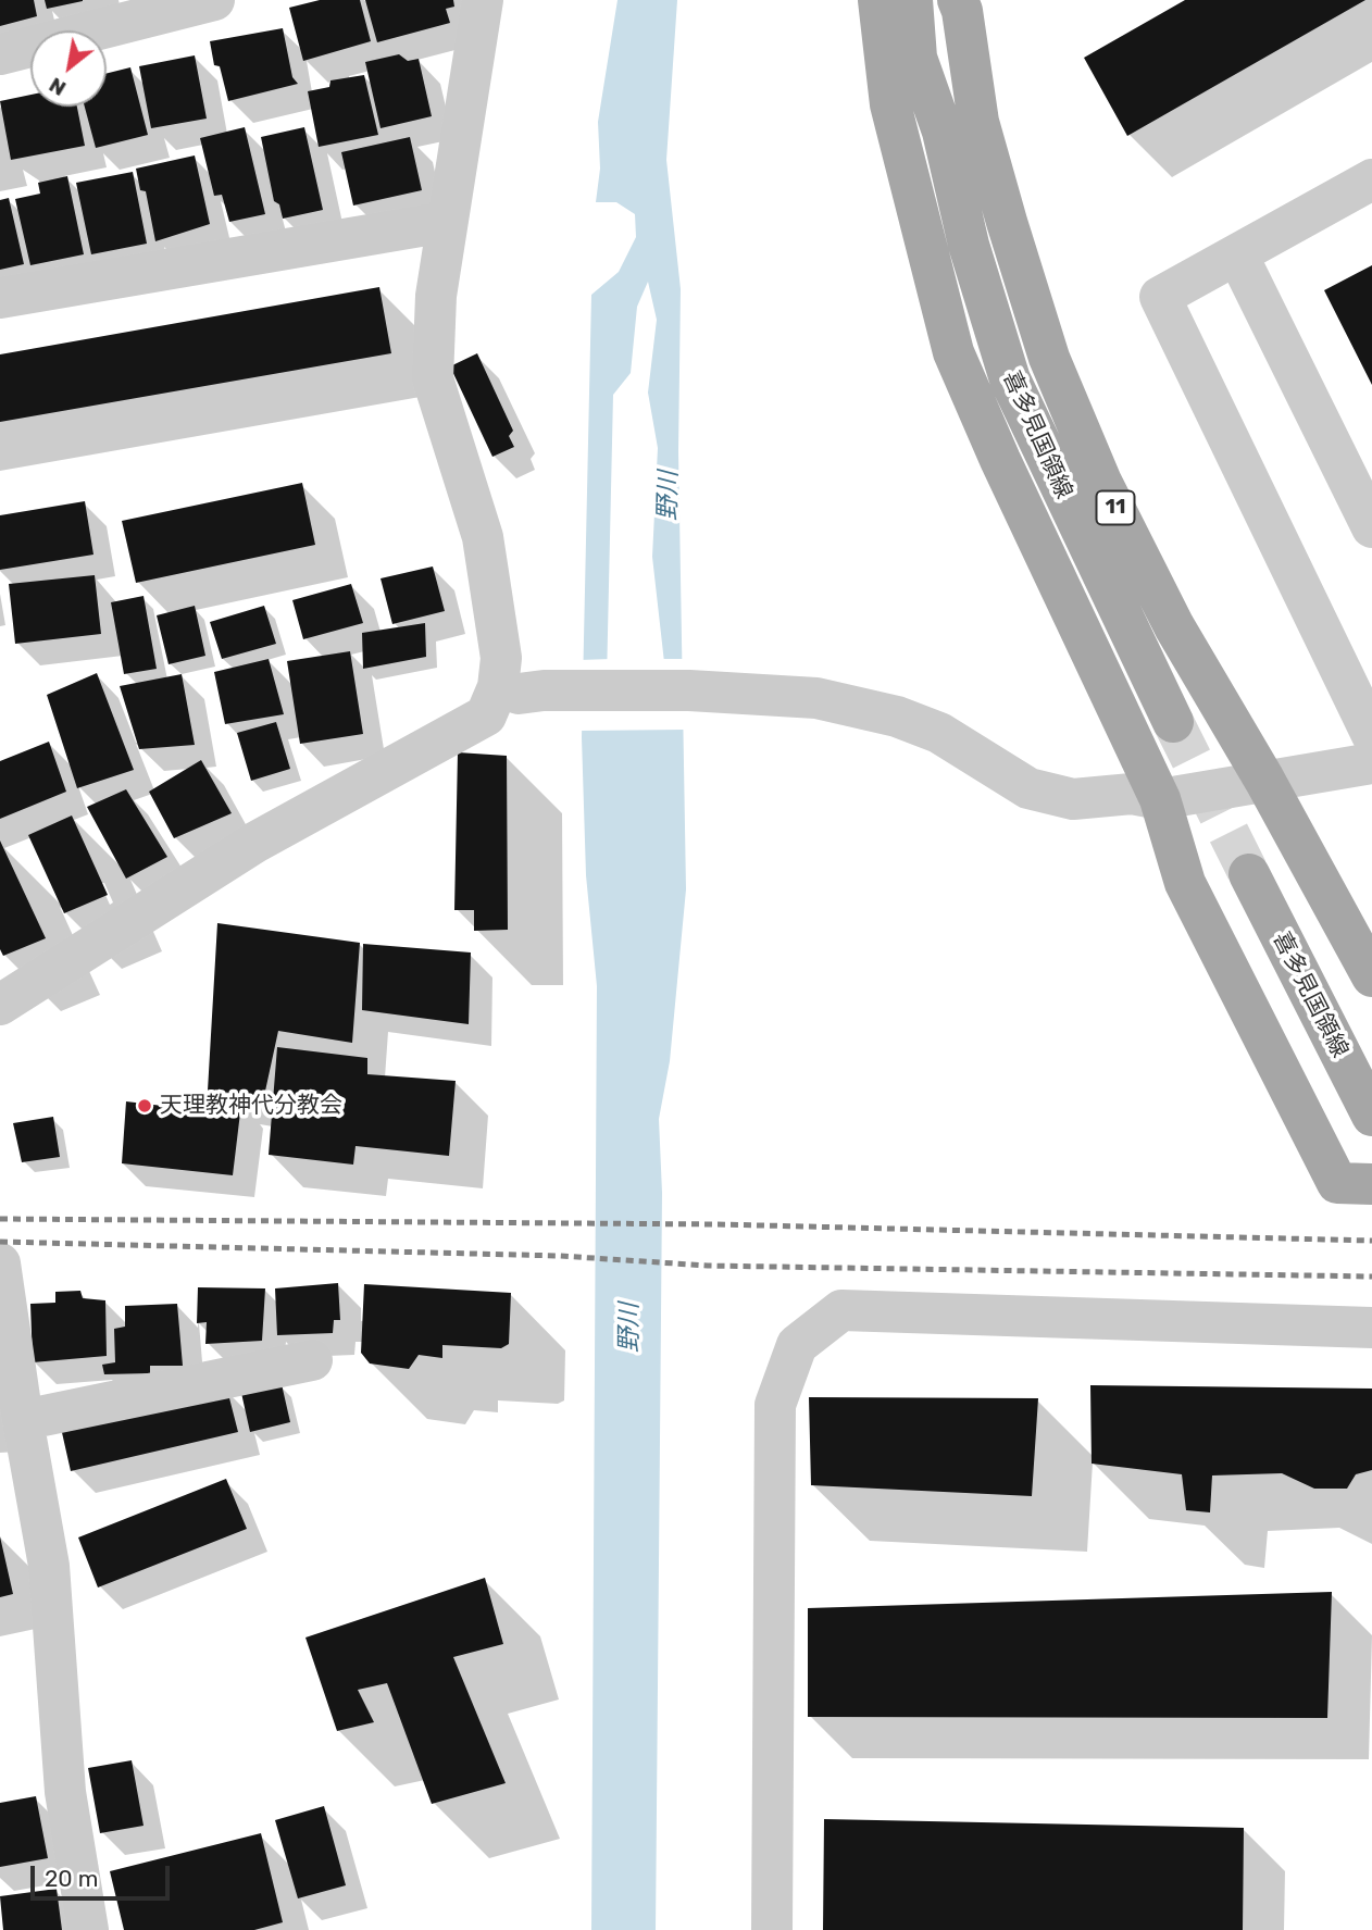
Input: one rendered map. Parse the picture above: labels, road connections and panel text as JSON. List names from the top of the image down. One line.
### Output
{"streets":{"main road":["喜多見国領線","11"]},"water":["野川"],"places":["天理教神代分教会"],"scale_bar":"20 m","north":"bottom left"}
